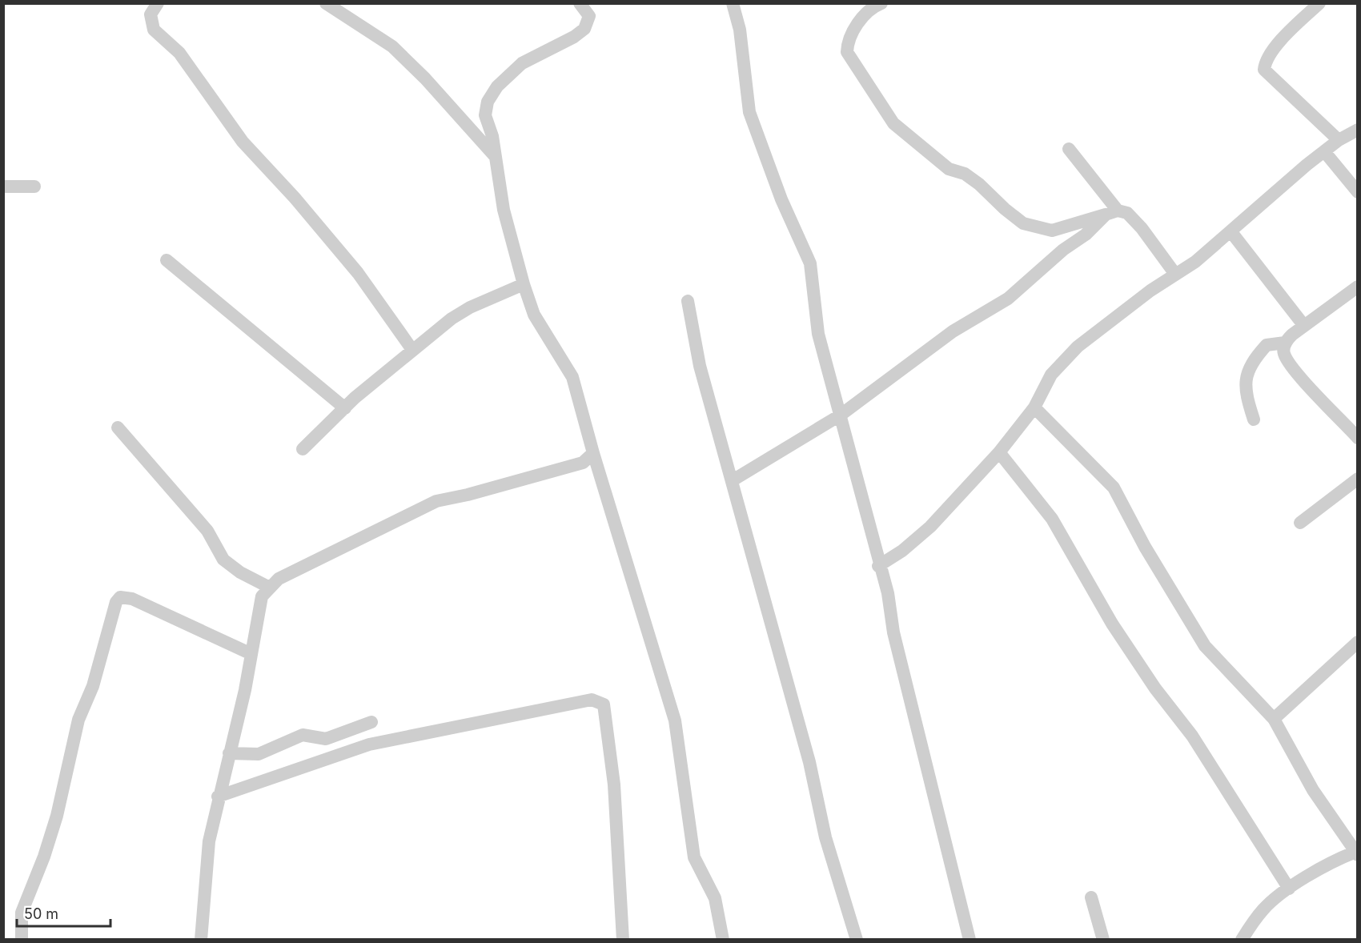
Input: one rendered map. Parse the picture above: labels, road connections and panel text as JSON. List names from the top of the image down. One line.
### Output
{"scale_bar":"50 m"}
